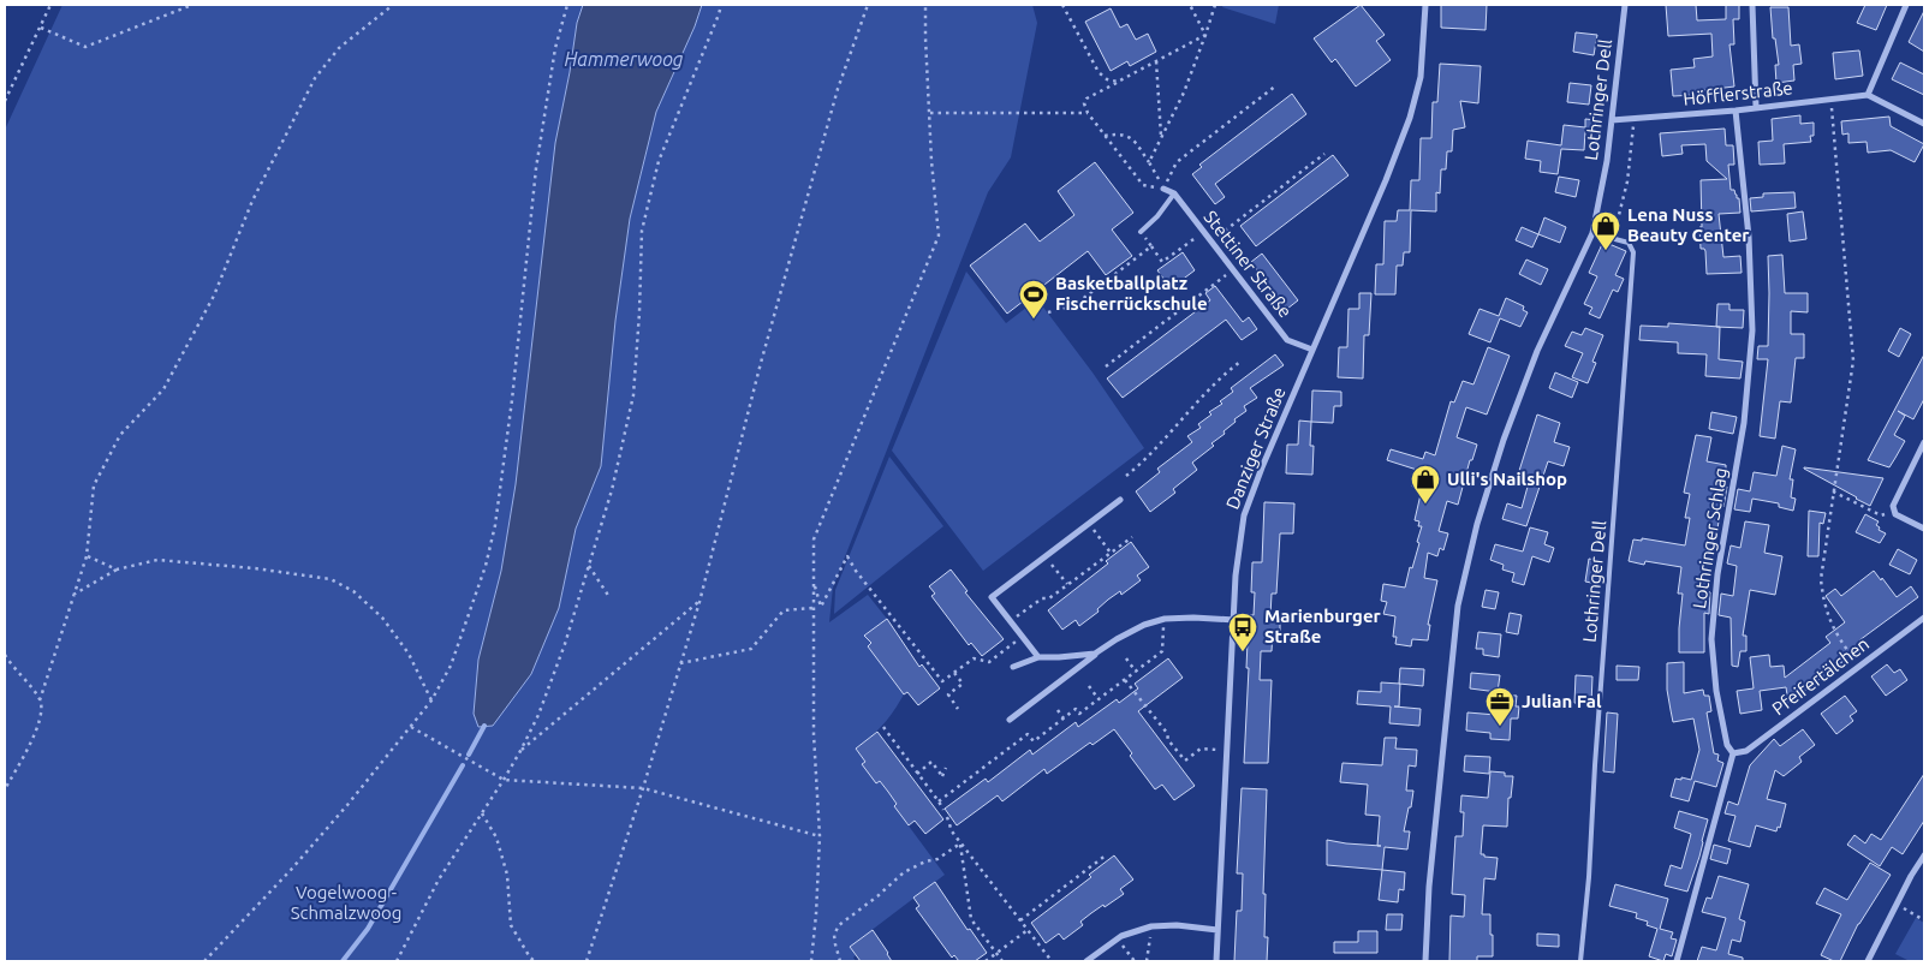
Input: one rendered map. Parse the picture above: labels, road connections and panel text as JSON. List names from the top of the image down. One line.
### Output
{"streets":{"street":["Höfflerstraße","Lothringer Dell","Stettiner Straße","Danziger Straße","Lothringer Schlag","Pfeifertälchen"]},"crossings":[["Höfflerstraße","Lothringer Dell"],["Höfflerstraße","Lothringer Schlag"],["Stettiner Straße","Danziger Straße"],["Lothringer Schlag","Pfeifertälchen"]],"water":["Hammerwoog"],"parks":["Vogelwoog - Schmalzwoog"],"places":{"shop":["Lena Nuss Beauty Center","Ulli's Nailshop"],"sports":["Basketballplatz Fischerrückschule"],"bus stop":["Marienburger Straße"],"office":["Julian Fal"]}}
